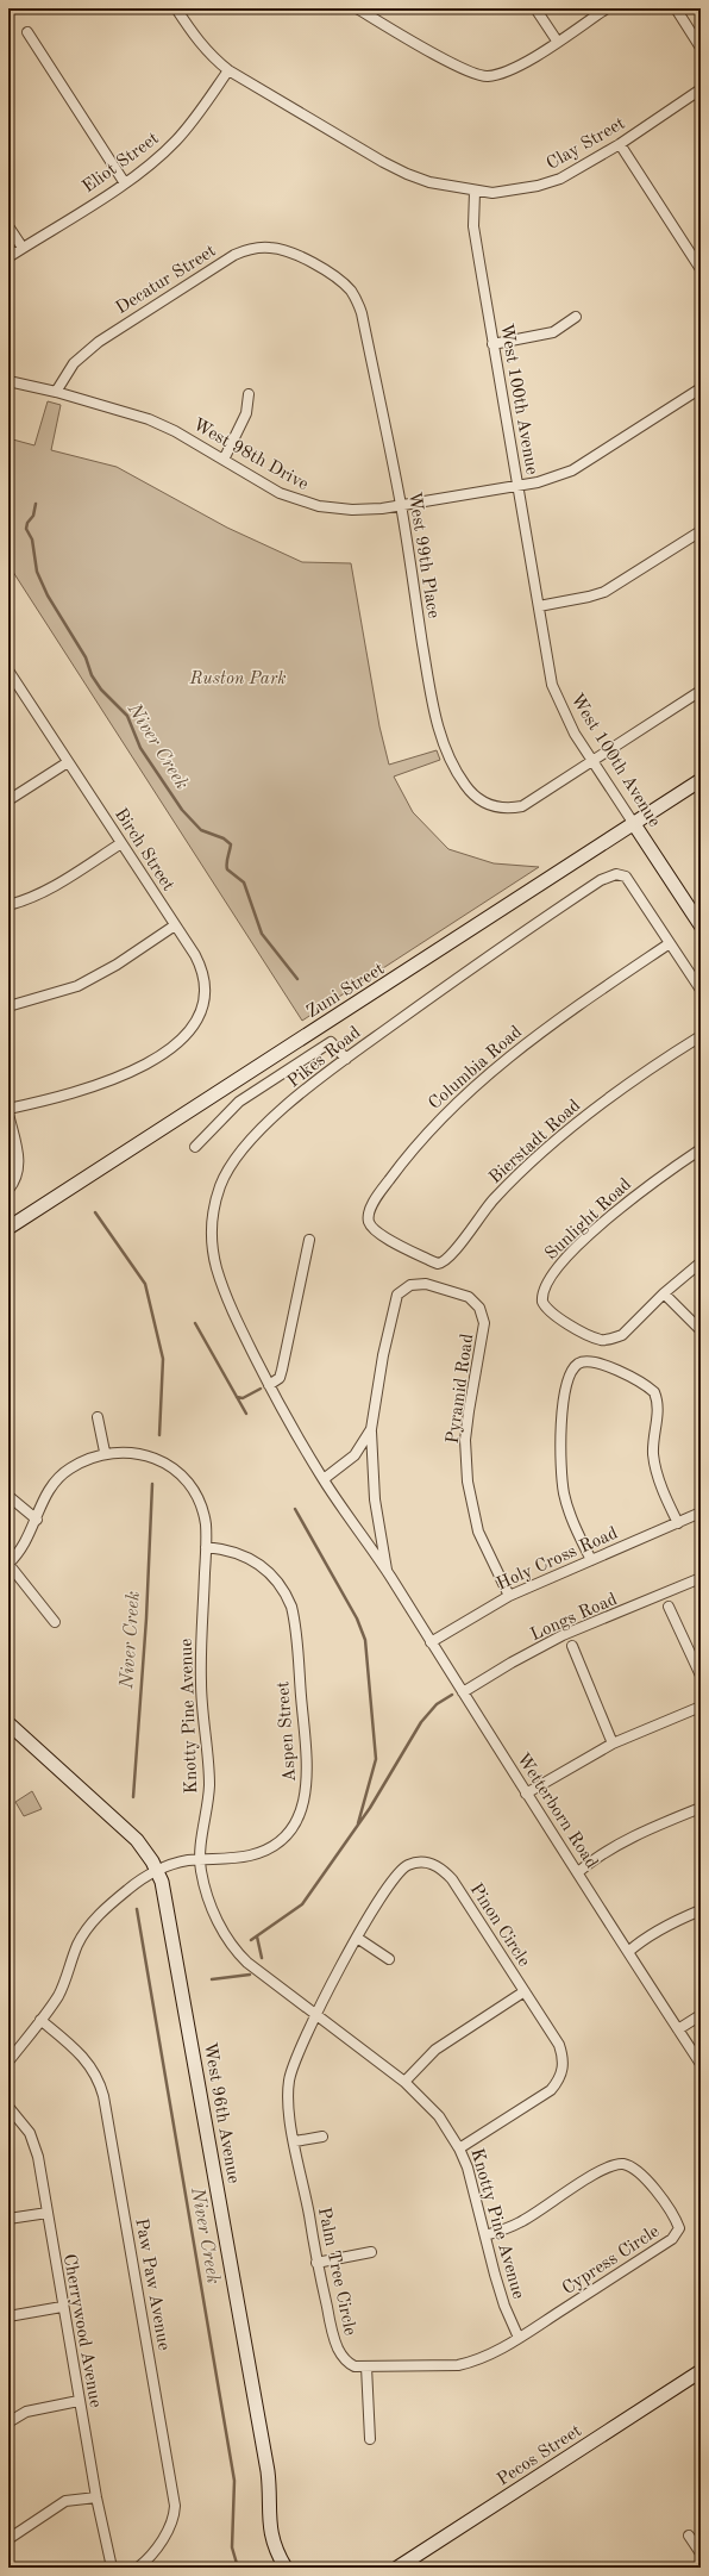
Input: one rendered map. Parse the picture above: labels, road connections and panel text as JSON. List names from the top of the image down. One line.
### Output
{"streets":{"street":["Clay Street","Eliot Street","Decatur Street","West 100th Avenue","West 98th Drive","West 99th Place","Birch Street","Zuni Street","Pikes Road","Columbia Road","Bierstadt Road","Sunlight Road","Pyramid Road","Holy Cross Road","Longs Road","Knotty Pine Avenue","Aspen Street","Wetterborn Road","Pinon Circle","West 96th Avenue","Cypress Circle","Palm Tree Circle","Paw Paw Avenue","Cherrywood Avenue","Pecos Street"]},"crossings":[["Clay Street","West 100th Avenue"],["Decatur Street","West 98th Drive"],["Decatur Street","West 99th Place"],["West 100th Avenue","West 98th Drive"],["West 100th Avenue","West 99th Place"],["West 100th Avenue","Zuni Street"],["West 98th Drive","West 99th Place"],["Pikes Road","Columbia Road"],["Pikes Road","Wetterborn Road"],["Columbia Road","Bierstadt Road"],["Pyramid Road","Holy Cross Road"],["Pyramid Road","Wetterborn Road"],["Holy Cross Road","Wetterborn Road"],["Longs Road","Wetterborn Road"],["Knotty Pine Avenue","Aspen Street"],["Knotty Pine Avenue","Pinon Circle"],["Knotty Pine Avenue","Cypress Circle"],["Knotty Pine Avenue","Palm Tree Circle"],["Aspen Street","West 96th Avenue"],["Aspen Street","Paw Paw Avenue"],["Pinon Circle","Palm Tree Circle"],["Cypress Circle","Palm Tree Circle"]],"water":["Niver Creek"],"parks":["Ruston Park"]}
